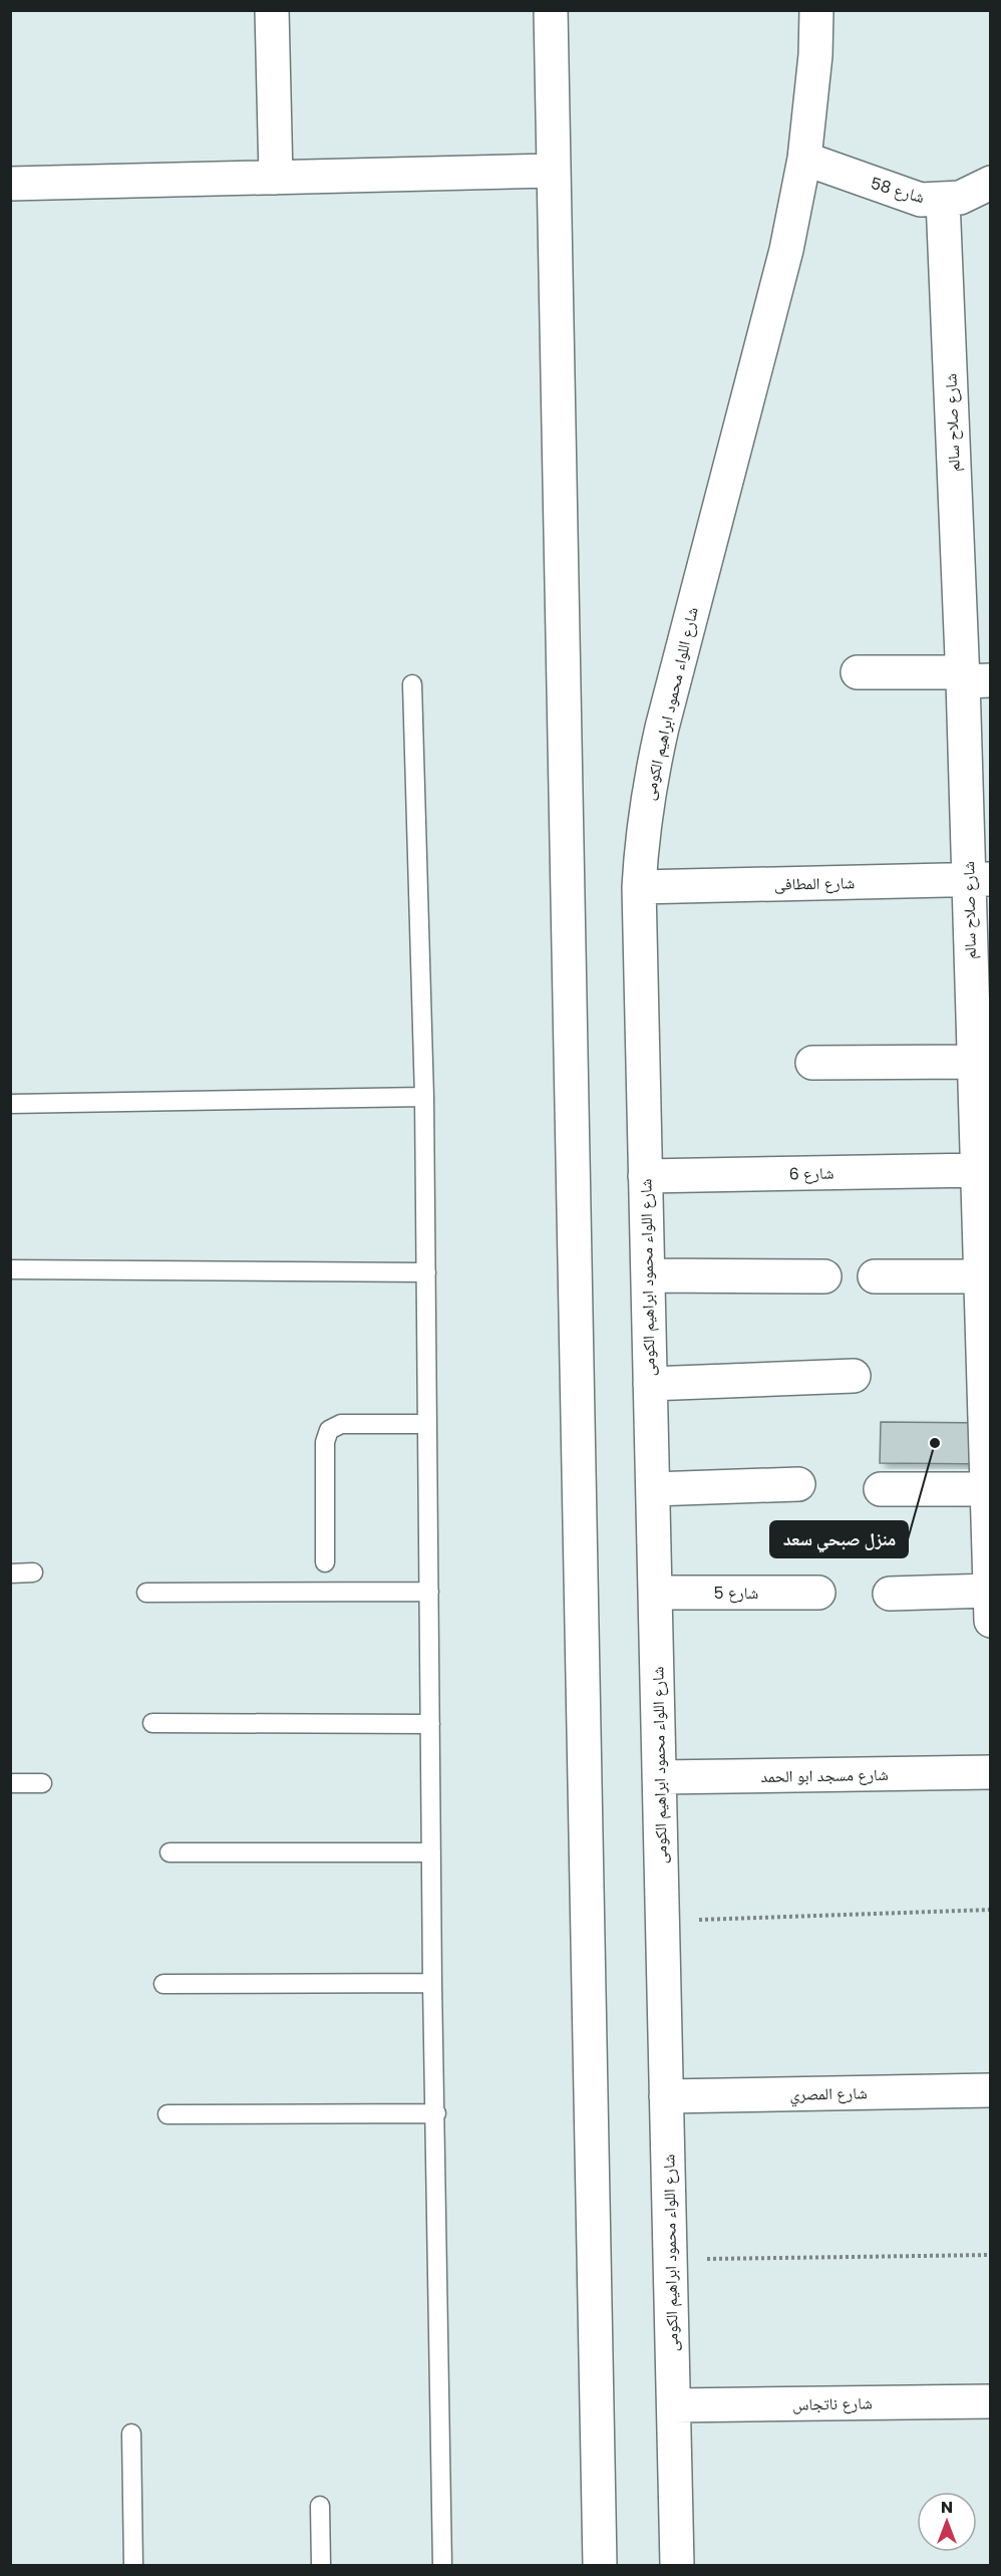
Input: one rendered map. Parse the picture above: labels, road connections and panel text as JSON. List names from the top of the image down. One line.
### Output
{"streets":{"street":["شارع 58","شارع صلاح سالم","شارع اللواء محمود ابراهيم الكومى","شارع المطافى","شارع 6","شارع 5","شارع مسجد ابو الحمد","شارع المصري","شارع ناتجاس"]},"crossings":[["شارع 58","شارع صلاح سالم"],["شارع 58","شارع اللواء محمود ابراهيم الكومى"],["شارع صلاح سالم","شارع المطافى"],["شارع صلاح سالم","شارع 6"],["شارع اللواء محمود ابراهيم الكومى","شارع المطافى"],["شارع اللواء محمود ابراهيم الكومى","شارع 6"],["شارع اللواء محمود ابراهيم الكومى","شارع 5"],["شارع اللواء محمود ابراهيم الكومى","شارع مسجد ابو الحمد"],["شارع اللواء محمود ابراهيم الكومى","شارع المصري"],["شارع اللواء محمود ابراهيم الكومى","شارع ناتجاس"]],"places":["منزل صبحي سعد"],"north":"top"}
